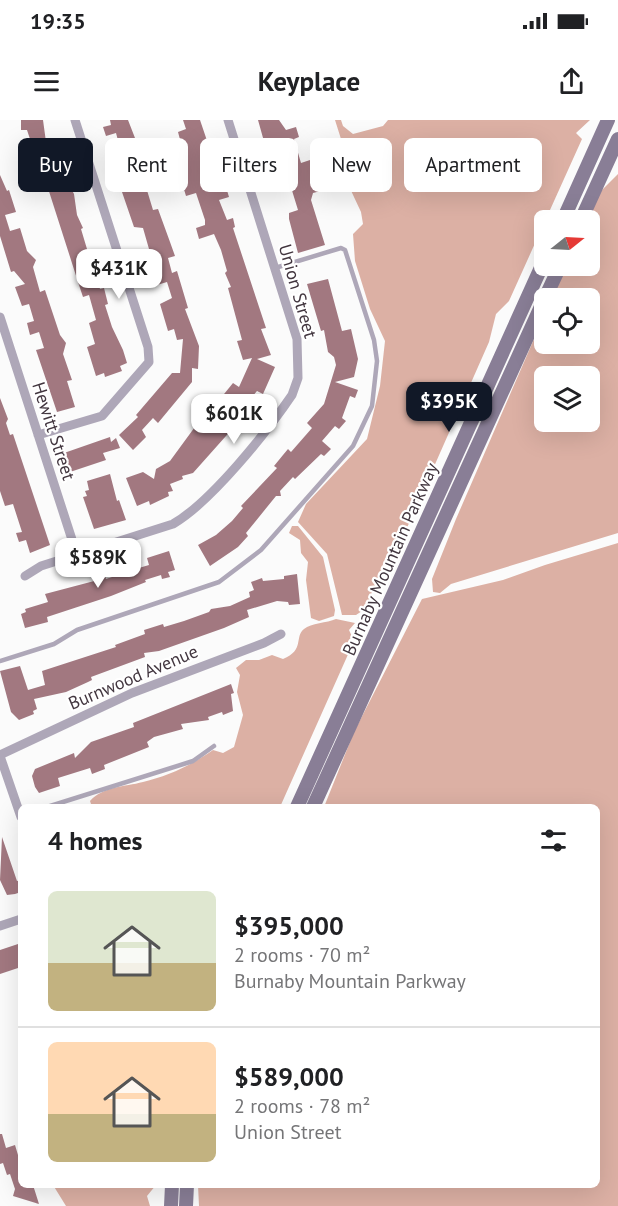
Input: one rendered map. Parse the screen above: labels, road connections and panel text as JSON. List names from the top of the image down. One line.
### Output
{"streets":{"main road":["Burnaby Mountain Parkway"],"street":["Union Street","Hewitt Street","Burnwood Avenue"]},"crossings":[["Union Street","Hewitt Street"]],"north":"right","page":{"status":"19:35","header":"Keyplace","chip":["Buy","Rent","Filters","New","Apartment"],"price":["$431K","$395K","$601K","$589K"],"heading":"4 homes","list":[{"name":"$395,000","note":"2 rooms · 70 m² · Burnaby Mountain Parkway"},{"name":"$589,000","note":"2 rooms · 78 m² · Union Street"}]}}
